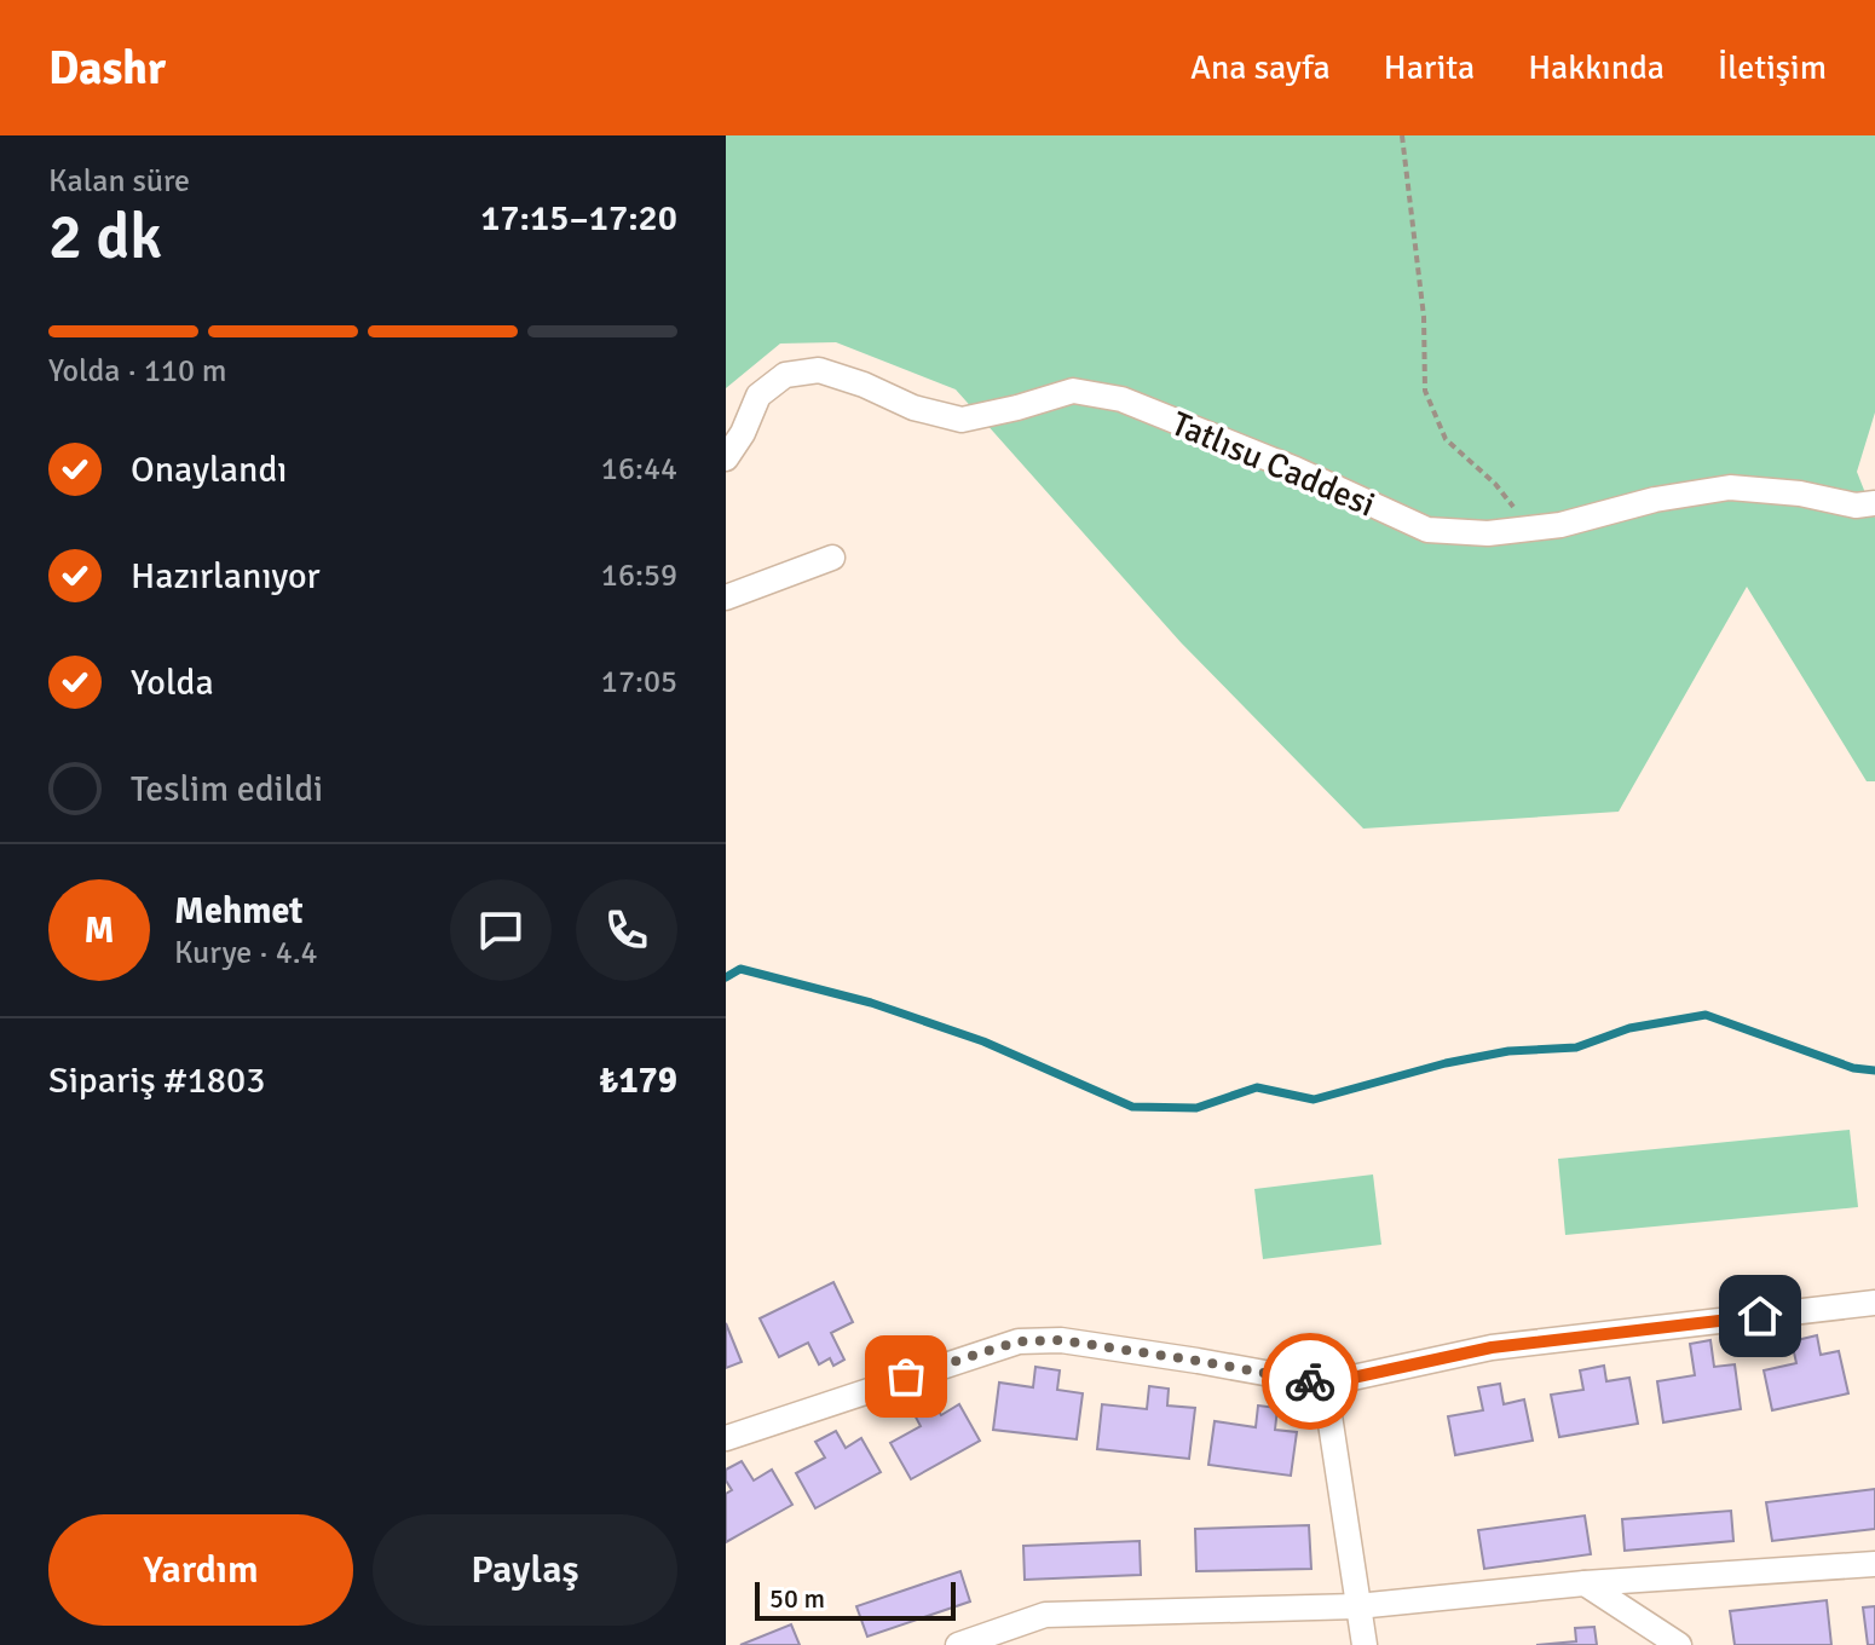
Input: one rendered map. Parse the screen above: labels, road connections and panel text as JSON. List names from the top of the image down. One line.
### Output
{"streets":{"street":["Tatlısu Caddesi"]},"scale_bar":"50 m","page":{"header":"Dashr","nav":["Ana sayfa","Harita","Hakkında","İletişim"],"heading":["2 dk","Kalan süre","17:15–17:20"],"panel":["Mehmet","Kurye · 4.4","Sipariş #1803","₺179"],"bar":"Yolda · 110 m","list":[["Onaylandı","16:44"],["Hazırlanıyor","16:59"],["Yolda","17:05"],"Teslim edildi"],"round":"M","buttons":["Yardım","Paylaş"],"scale":"50 m"}}
